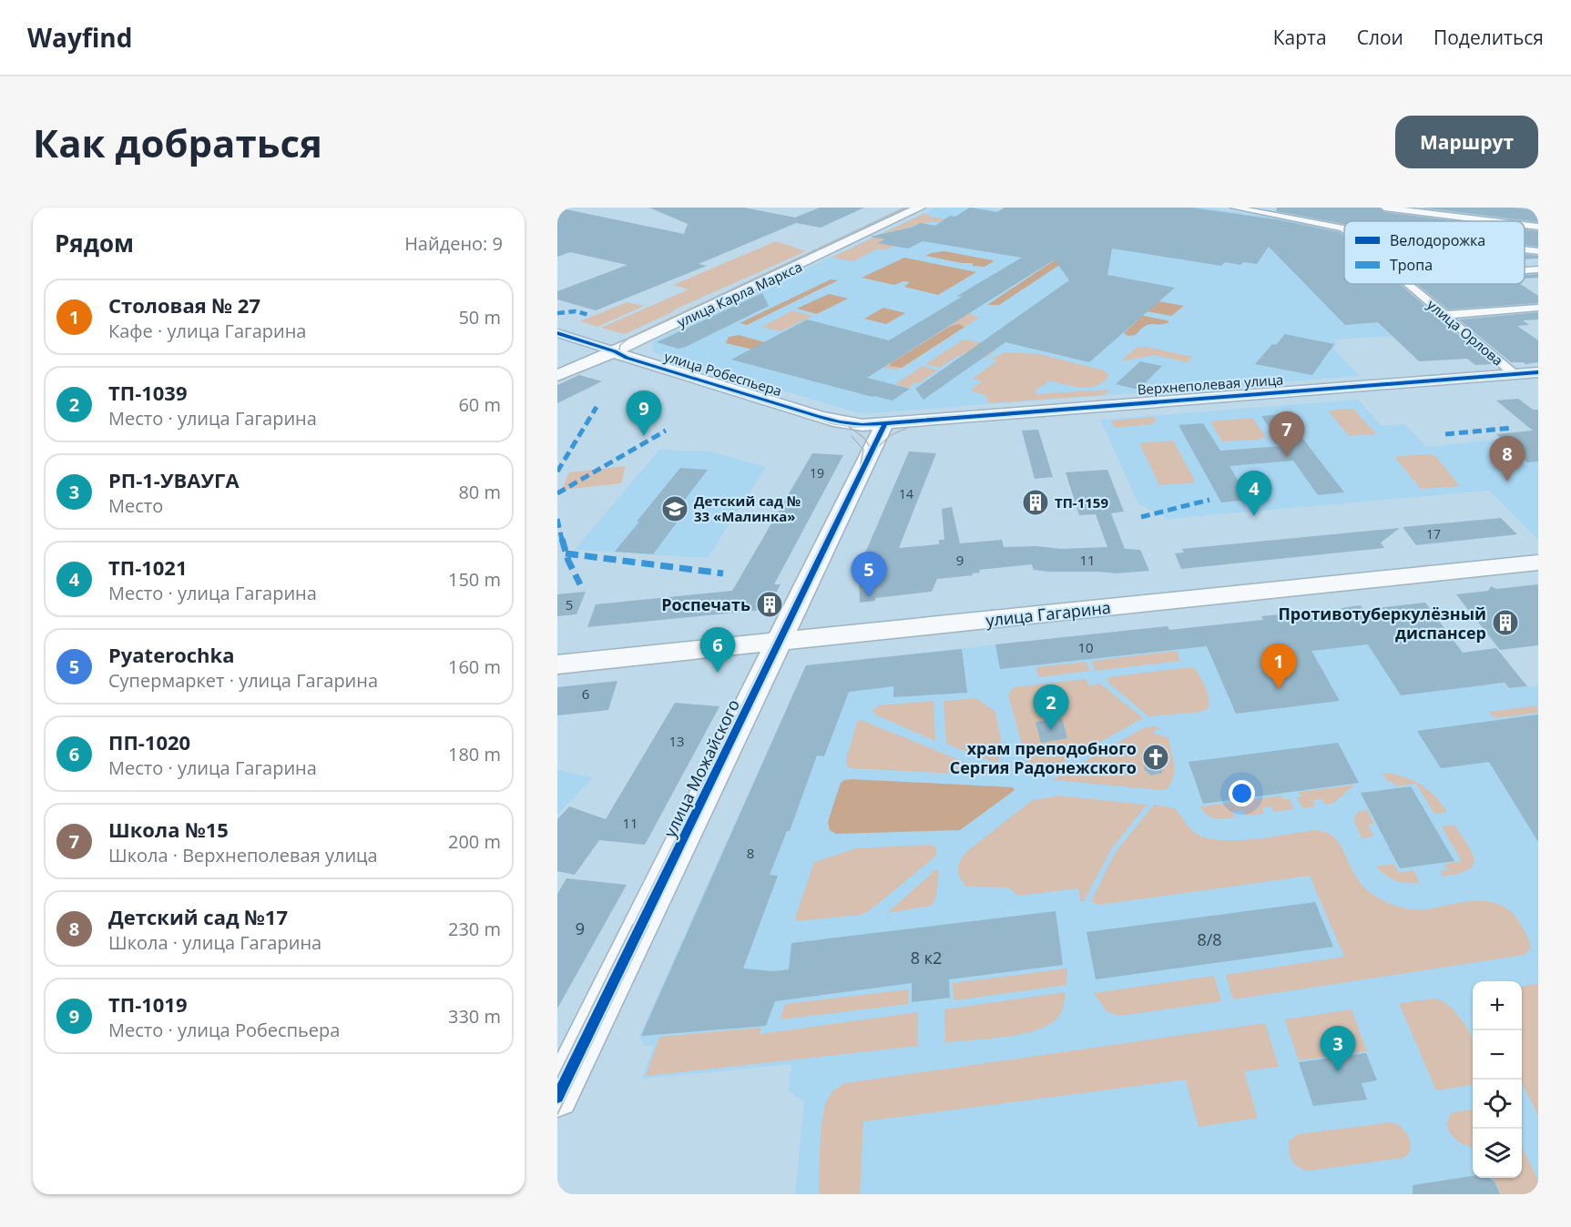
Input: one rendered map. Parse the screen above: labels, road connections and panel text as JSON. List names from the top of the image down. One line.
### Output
{"streets":{"street":["улица Карла Маркса","улица Орлова","улица Робеспьера","Верхнеполевая улица","улица Гагарина","улица Можайского"]},"crossings":[["улица Карла Маркса","улица Робеспьера"],["улица Орлова","Верхнеполевая улица"],["улица Робеспьера","Верхнеполевая улица"],["улица Робеспьера","улица Можайского"],["Верхнеполевая улица","улица Можайского"],["улица Гагарина","улица Можайского"]],"places":{"building":["ТП-1159","Роспечать","Противотуберкулёзный диспансер"],"school or university":["Детский сад № 33 «Малинка»"],"church":["храм преподобного Сергия Радонежского"]},"house_numbers":["19","14","17","9","11","5","10","6","13","11","8","9","8/8","8 к2"],"legend":["Велодорожка","Тропа"],"page":{"header":"Wayfind","nav":["Карта","Слои","Поделиться"],"buttons":"Маршрут","title":"Как добраться","heading":["Рядом","Найдено: 9"],"list":[{"mark":"1","name":"Столовая № 27","note":"Кафе · улица Гагарина","value":"50 m"},{"mark":"2","name":"ТП-1039","note":"Место · улица Гагарина","value":"60 m"},{"mark":"3","name":"РП-1-УВАУГА","note":"Место","value":"80 m"},{"mark":"4","name":"ТП-1021","note":"Место · улица Гагарина","value":"150 m"},{"mark":"5","name":"Pyaterochka","note":"Супермаркет · улица Гагарина","value":"160 m"},{"mark":"6","name":"ПП-1020","note":"Место · улица Гагарина","value":"180 m"},{"mark":"7","name":"Школа №15","note":"Школа · Верхнеполевая улица","value":"200 m"},{"mark":"8","name":"Детский сад №17","note":"Школа · улица Гагарина","value":"230 m"},{"mark":"9","name":"ТП-1019","note":"Место · улица Робеспьера","value":"330 m"}],"pins":["9","7","8","4","5","6","1","2","3"],"map_buttons":["+","−"]}}
